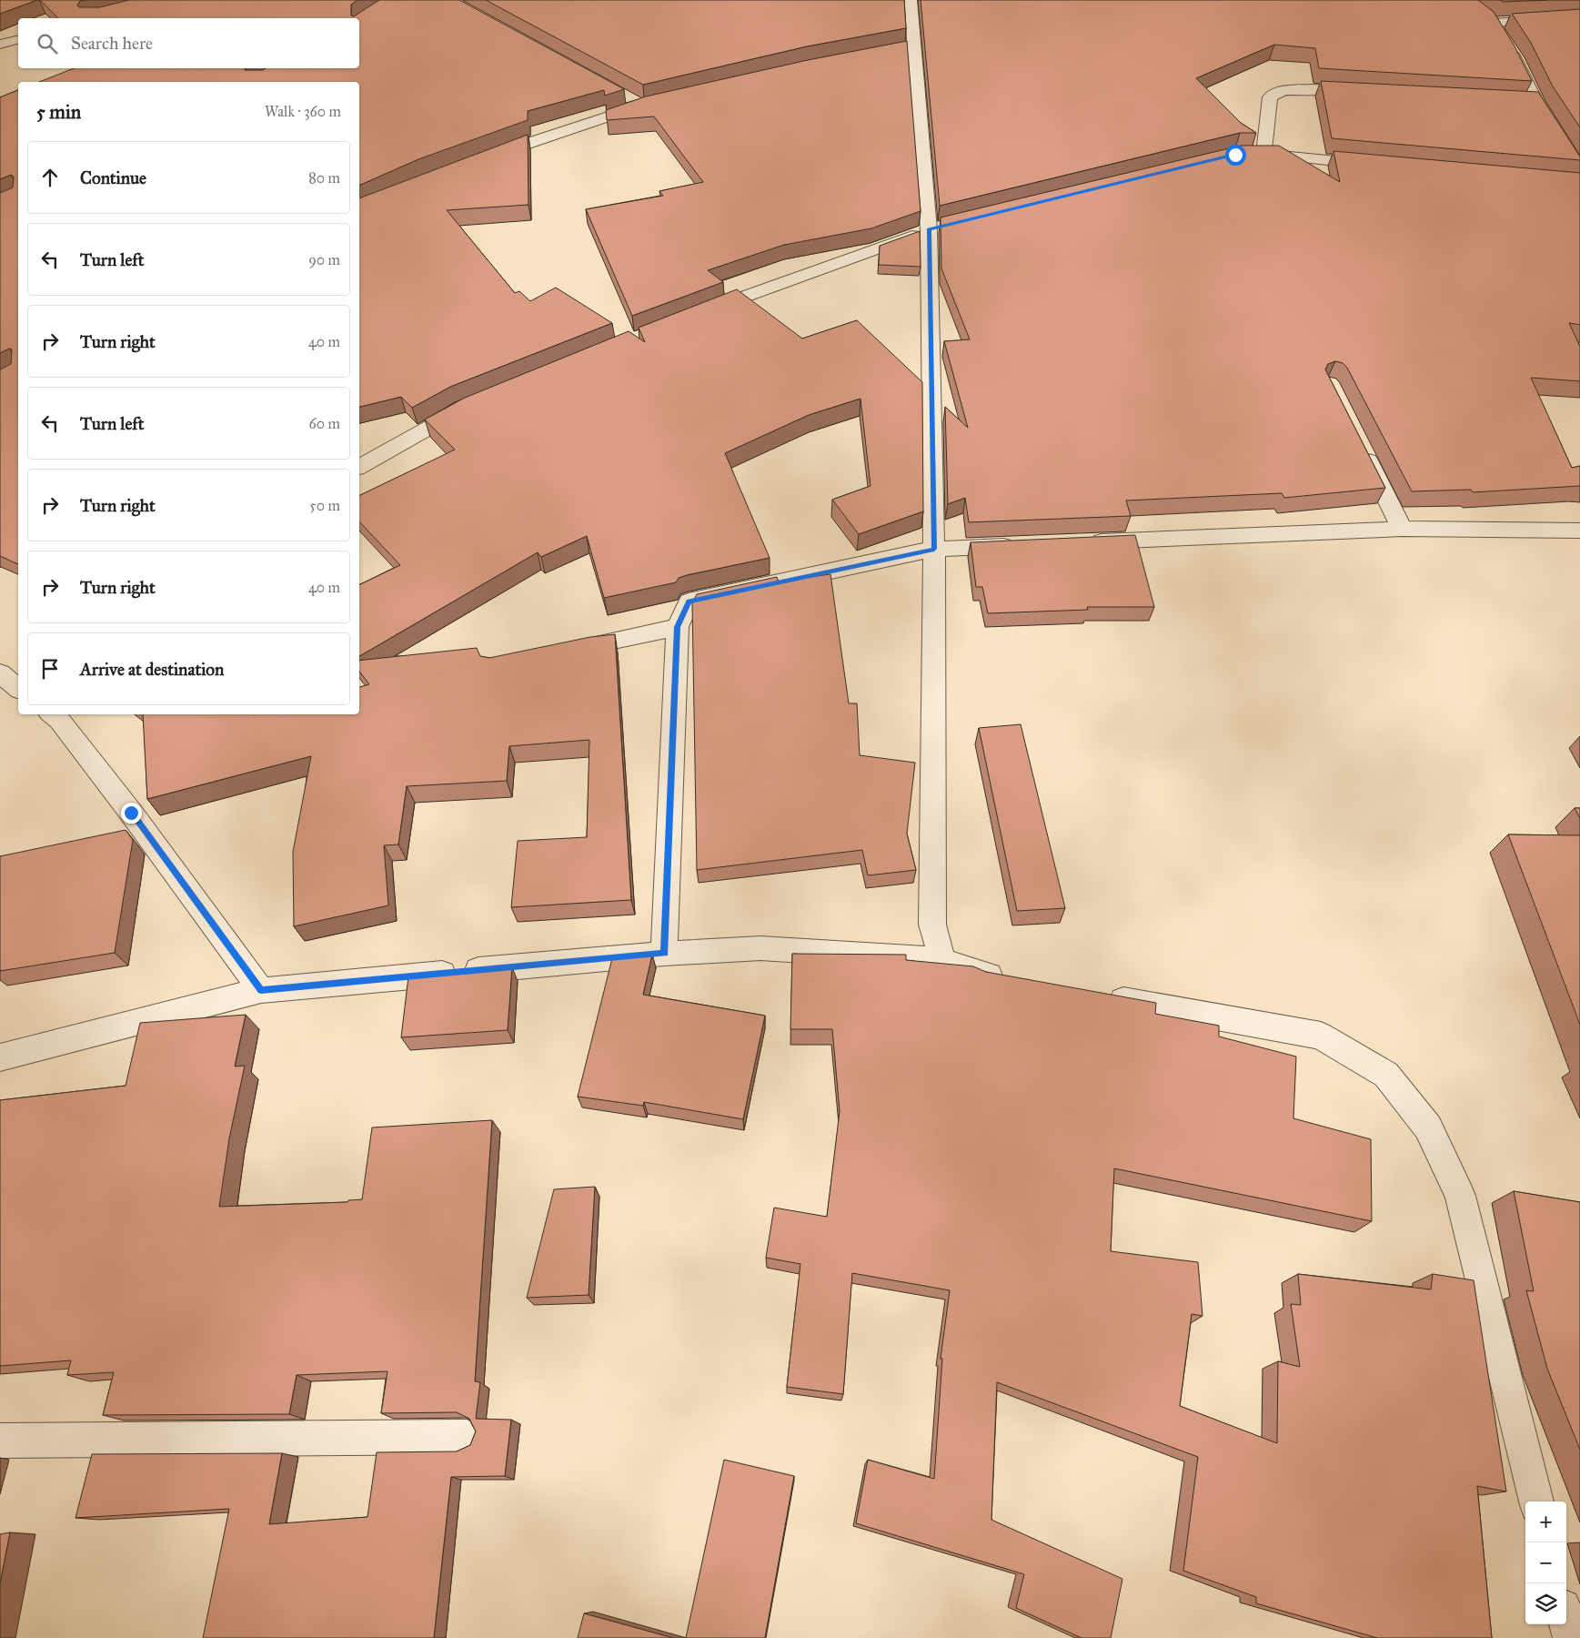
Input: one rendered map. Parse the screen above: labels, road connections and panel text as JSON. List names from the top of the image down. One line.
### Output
{"page":{"search":"Search here","heading":["5 min","Walk · 360 m"],"list":[["Continue","80 m"],["Turn left","90 m"],["Turn right","40 m"],["Turn left","60 m"],["Turn right","50 m"],["Turn right","40 m"],"Arrive at destination"],"map_buttons":["+","−"]}}
